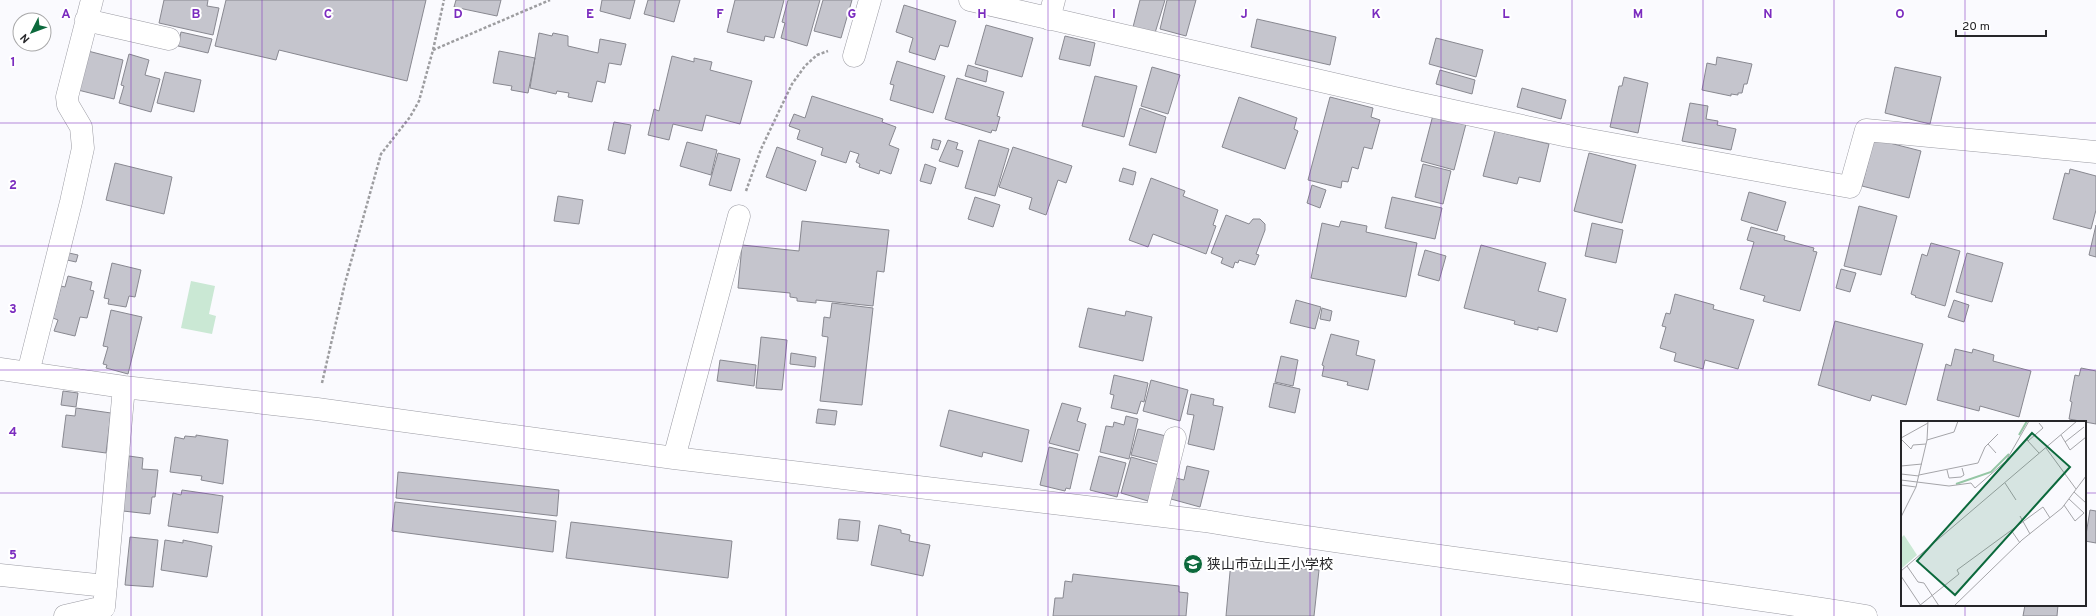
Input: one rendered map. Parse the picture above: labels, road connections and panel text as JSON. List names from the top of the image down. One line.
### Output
{"places":{"school or university":["狭山市立山王小学校"]},"scale_bar":"20 m","north":"bottom left","grid":{"columns":["A","B","C","D","E","F","G","H","I","J","K","L","M","N","O"],"rows":["1","2","3","4","5"]}}
